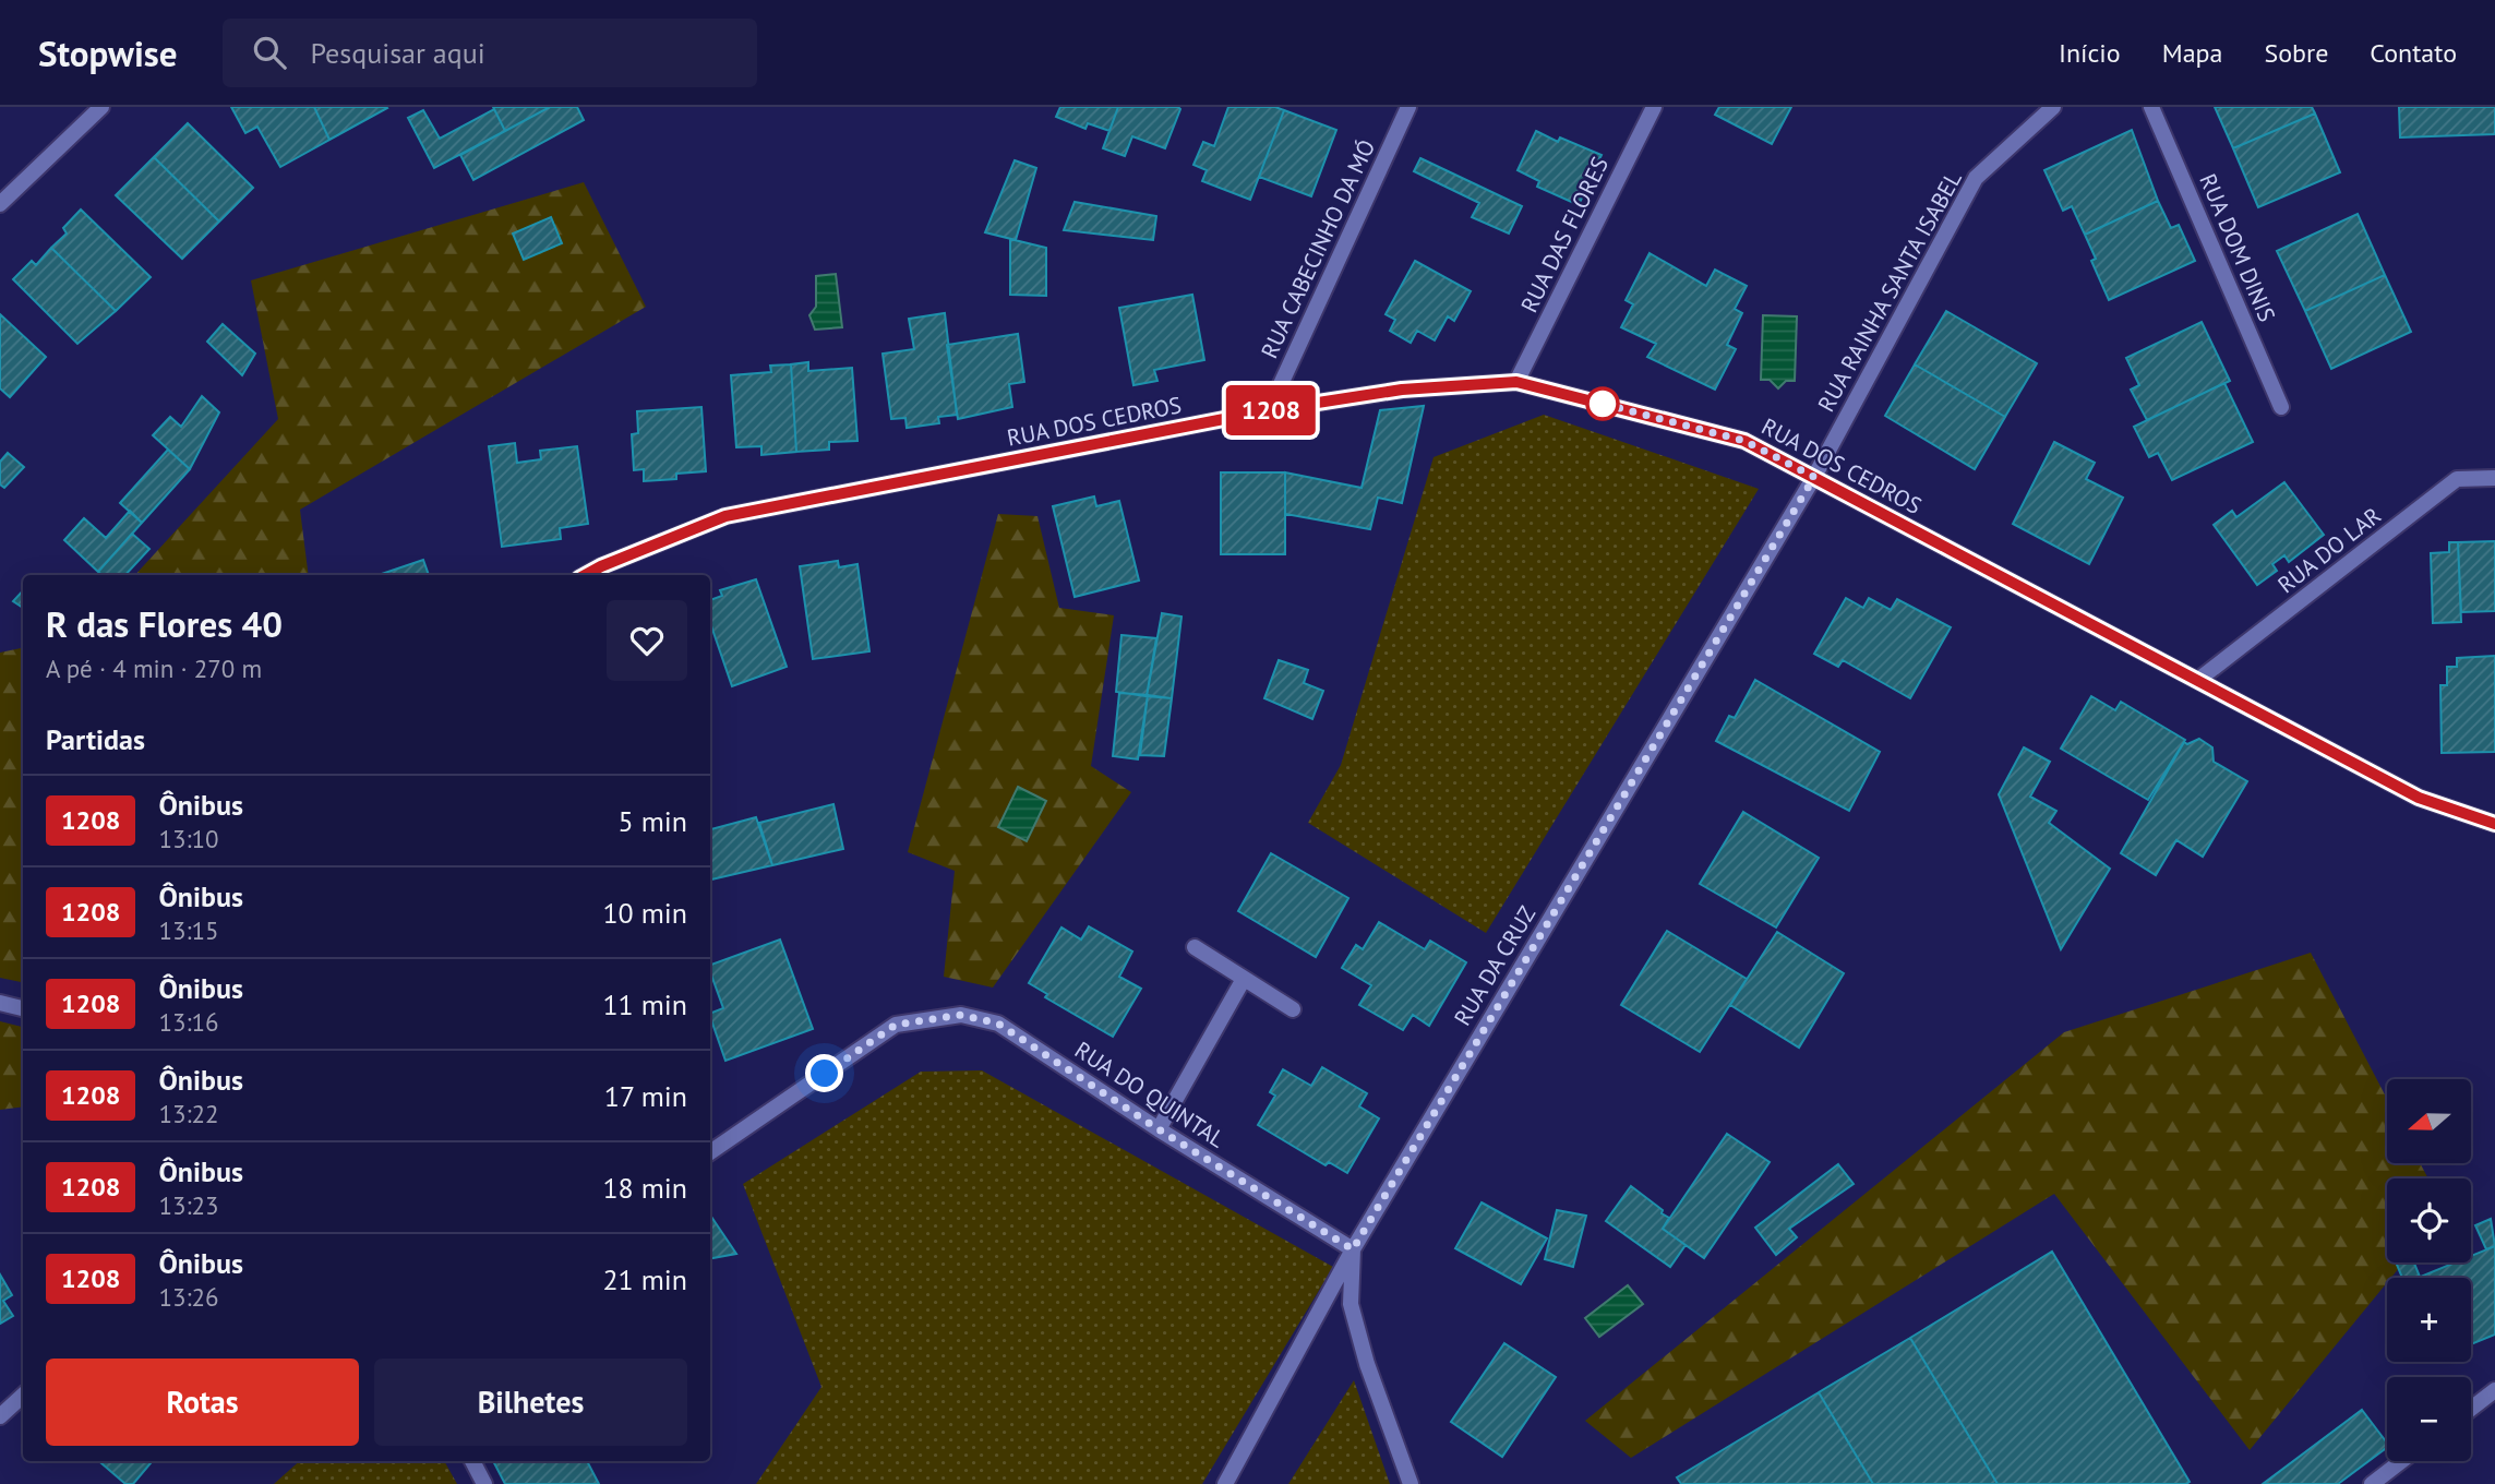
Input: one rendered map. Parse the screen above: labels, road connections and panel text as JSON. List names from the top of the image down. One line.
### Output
{"streets":{"street":["RUA DAS FLORES","RUA DOM DINIS","RUA CABECINHO DA MÓ","RUA RAINHA SANTA ISABEL","RUA DOS CEDROS","RUA DO LAR","RUA DA CRUZ","RUA DO QUINTAL"]},"crossings":[["RUA DAS FLORES","RUA DOS CEDROS"],["RUA CABECINHO DA MÓ","RUA DOS CEDROS"],["RUA RAINHA SANTA ISABEL","RUA DOS CEDROS"],["RUA RAINHA SANTA ISABEL","RUA DA CRUZ"],["RUA DOS CEDROS","RUA DO LAR"],["RUA DOS CEDROS","RUA DA CRUZ"],["RUA DA CRUZ","RUA DO QUINTAL"]],"lines":["bus line 1208"],"north":"left","page":{"header":"Stopwise","search":"Pesquisar aqui","nav":["Início","Mapa","Sobre","Contato"],"on_map":"1208","heading":[["R das Flores 40","A pé · 4 min · 270 m"],"Partidas"],"list":[{"mark":"1208","name":"Ônibus","note":"13:10","value":"5 min"},{"mark":"1208","name":"Ônibus","note":"13:15","value":"10 min"},{"mark":"1208","name":"Ônibus","note":"13:16","value":"11 min"},{"mark":"1208","name":"Ônibus","note":"13:22","value":"17 min"},{"mark":"1208","name":"Ônibus","note":"13:23","value":"18 min"},{"mark":"1208","name":"Ônibus","note":"13:26","value":"21 min"}],"map_buttons":["+","−"],"buttons":["Rotas","Bilhetes"]}}
